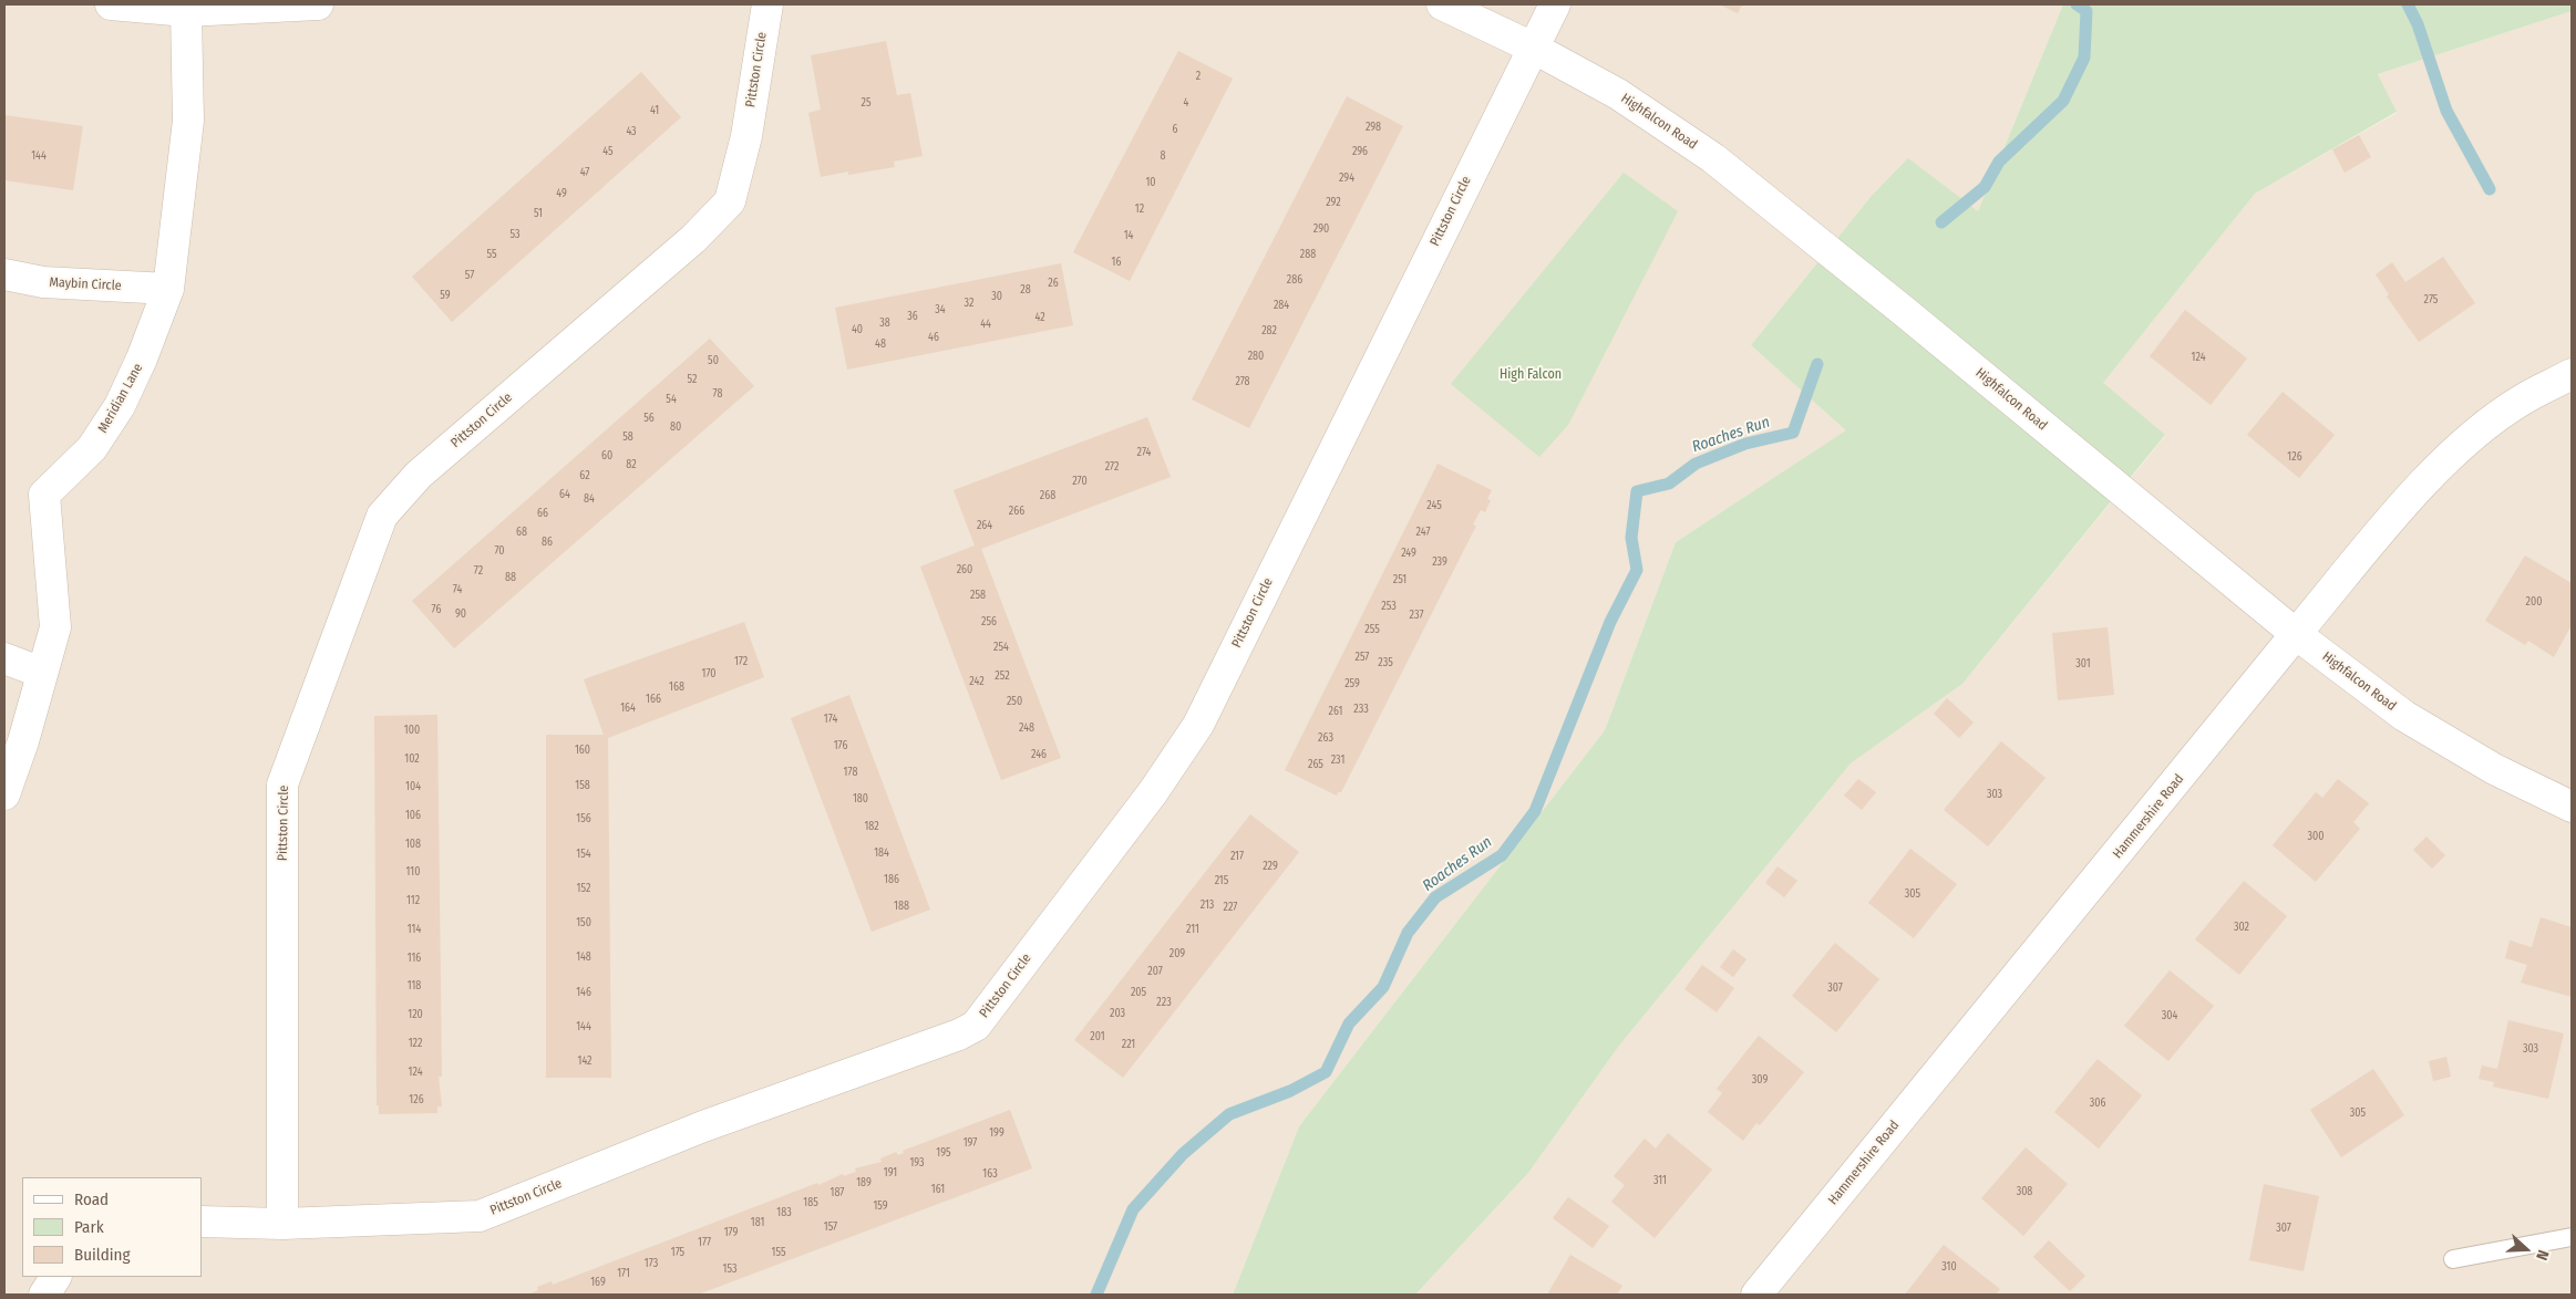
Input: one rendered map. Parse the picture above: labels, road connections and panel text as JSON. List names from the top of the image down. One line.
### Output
{"streets":{"street":["Pittston Circle","Highfalcon Road","Maybin Circle","Meridian Lane","Hammershire Road"]},"crossings":[["Pittston Circle","Highfalcon Road"],["Highfalcon Road","Hammershire Road"],["Maybin Circle","Meridian Lane"]],"water":["Roaches Run"],"parks":["High Falcon"],"house_numbers":["2","25","4","41","298","6","43","45","296","144","8","47","294","10","49","292","12","51","290","53","14","55","288","16","57","286","26","28","59","30","275","32","284","34","36","42","38","44","40","282","46","48","280","124","50","52","278","78","54","56","80","58","274","60","126","82","272","62","270","64","268","84","245","266","66","264","68","247","86","70","249","239","260","72","88","251","74","258","200","253","76","90","237","256","255","254","257","172","235","301","170","252","242","259","168","166","250","164","233","261","174","248","100","263","176","160","246","102","231","265","178","158","104","303","180","106","156","182","300","108","184","154","217","229","110","186","215","152","305","112","213","188","227","150","302","114","211","209","148","116","207","118","307","146","205","223","203","120","304","144","201","122","221","303","142","124","309","126","306","305","199","197","195","193","191","163","311","189","161","308","187","185","159","183","181","157","307","179","177","175","155","173","310","153","171","169"],"legend":["Road","Park","Building"],"north":"right"}
